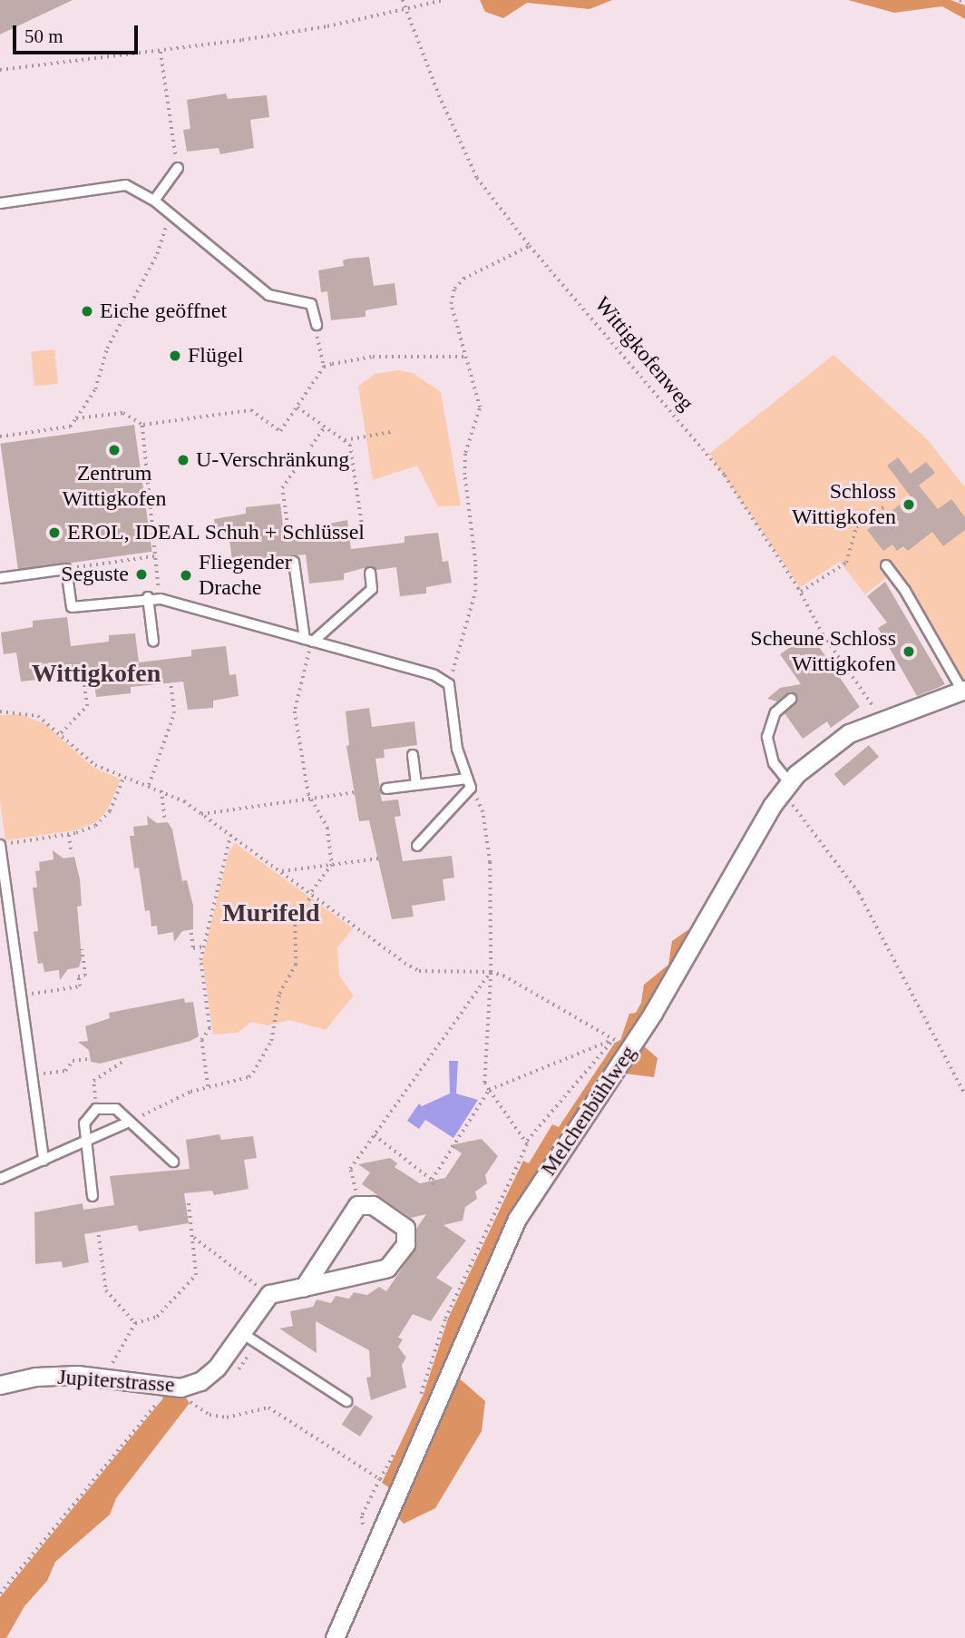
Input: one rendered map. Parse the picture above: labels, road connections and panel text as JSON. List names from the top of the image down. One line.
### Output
{"streets":{"street":["Melchenbühlweg","Jupiterstrasse"],"path":["Wittigkofenweg"]},"crossings":[["Wittigkofenweg","Melchenbühlweg"]],"districts":["Wittigkofen","Murifeld"],"places":["Eiche geöffnet","Flügel","Zentrum Wittigkofen","U-Verschränkung","Schloss Wittigkofen","EROL, IDEAL Schuh + Schlüssel","Seguste","Fliegender Drache","Scheune Schloss Wittigkofen"],"scale_bar":"50 m"}
